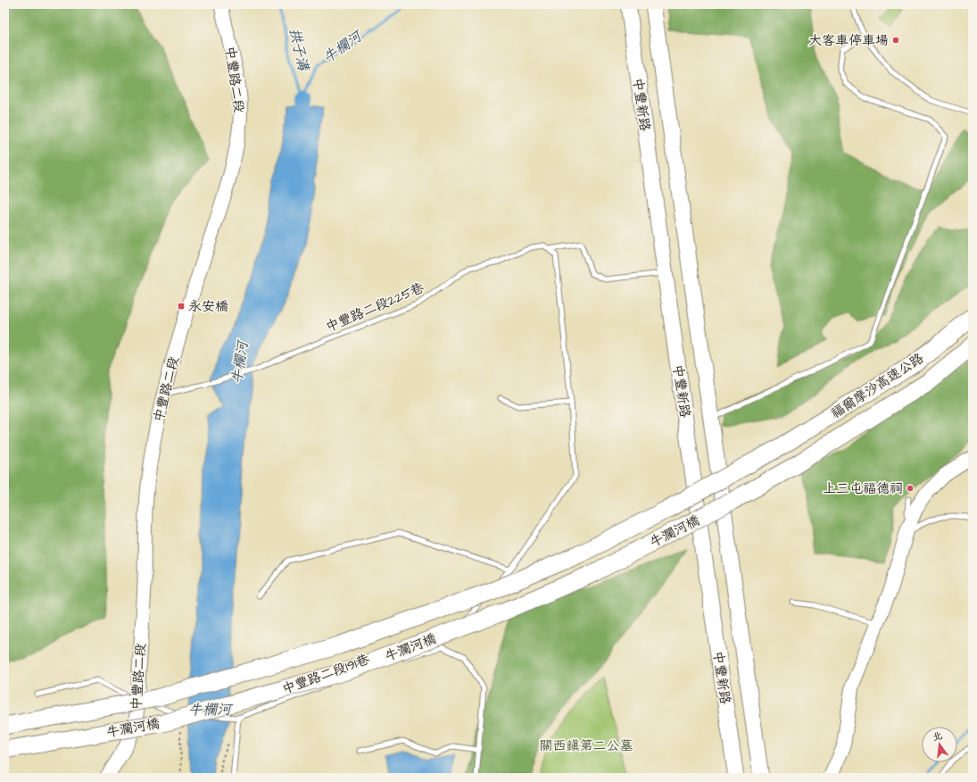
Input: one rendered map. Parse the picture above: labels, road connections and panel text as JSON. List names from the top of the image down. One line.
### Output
{"streets":{"highway":["福爾摩沙高速公路","牛瀾河橋"],"main road":["中豐新路"],"street":["中豐路二段"],"lane":["中豐路二段225巷","中豐路二段191巷"]},"crossings":[["中豐路二段","中豐路二段225巷"],["中豐新路","中豐路二段225巷"],["福爾摩沙高速公路","牛瀾河橋"]],"water":["牛欄河","拱子溝"],"parks":["關西鎮第二公墓"],"places":{"other":["大客車停車場","上三屯福德祠"],"transit":["永安橋"]},"north":"top"}
